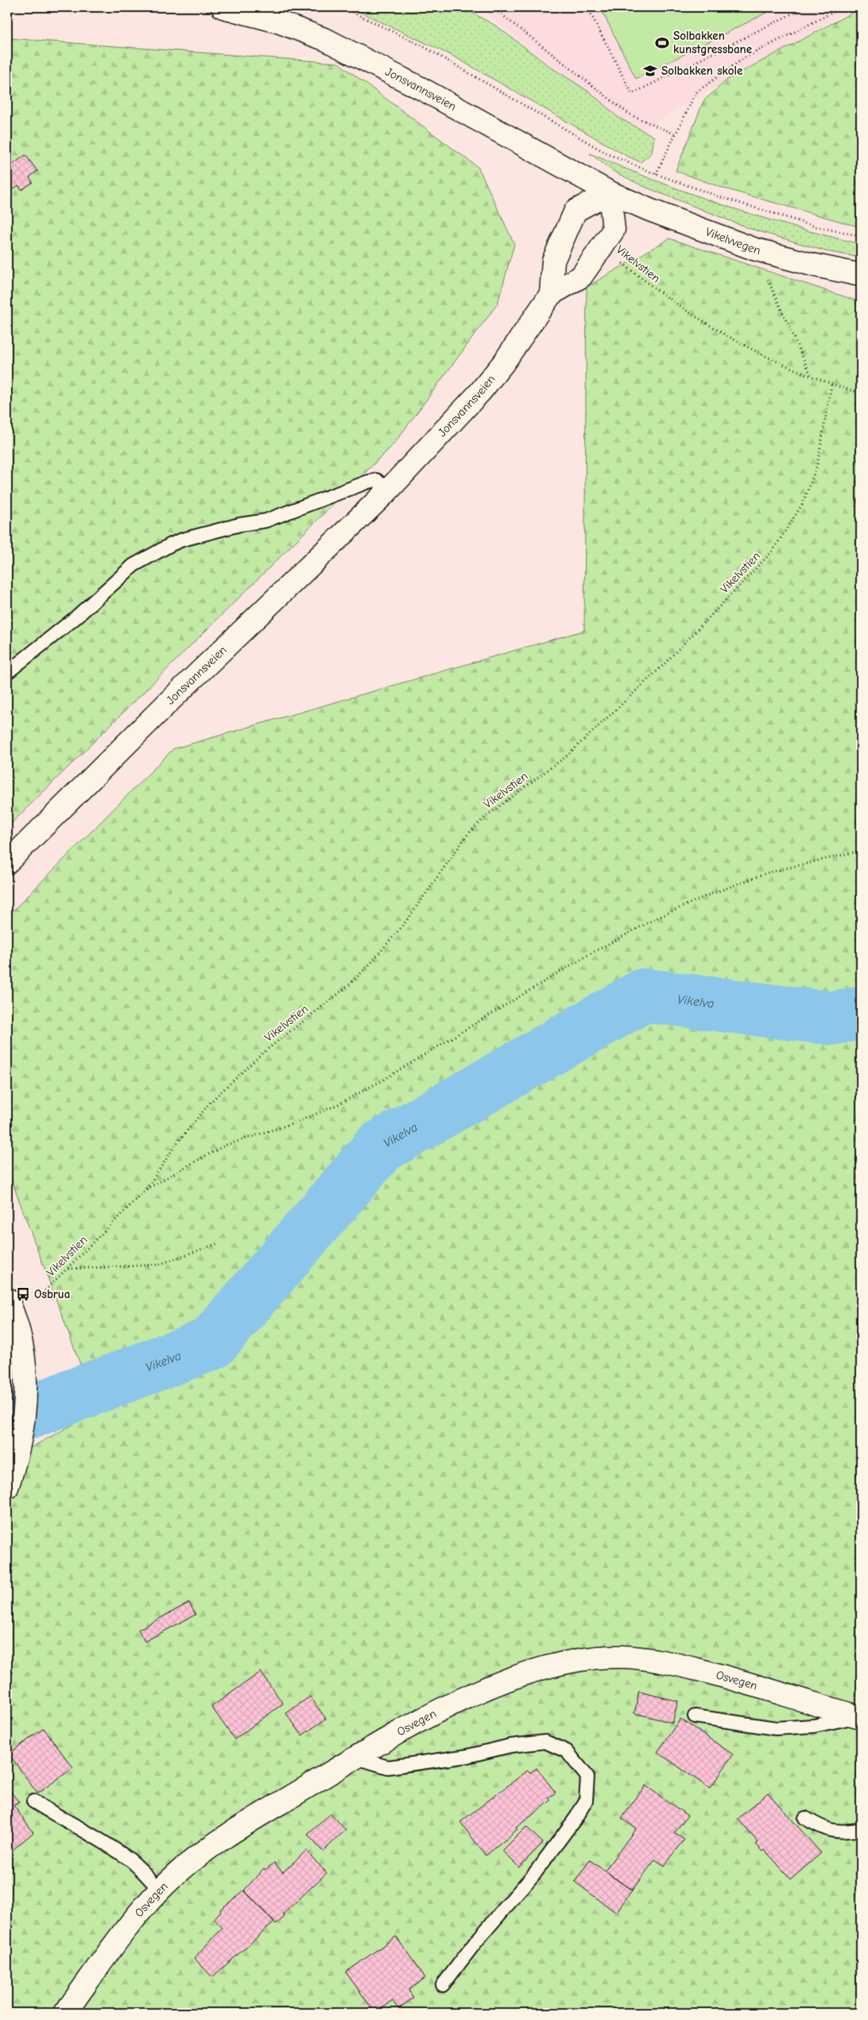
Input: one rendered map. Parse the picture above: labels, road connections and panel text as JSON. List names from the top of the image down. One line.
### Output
{"streets":{"main road":["Jonsvannsveien","Vikelvvegen","Osvegen"],"path":["Vikelvstien"]},"crossings":[["Jonsvannsveien","Vikelvvegen"],["Jonsvannsveien","Vikelvstien"]],"water":["Vikelva"],"places":{"sports":["Solbakken kunstgressbane"],"school or university":["Solbakken skole"],"bus stop":["Osbrua"]}}
